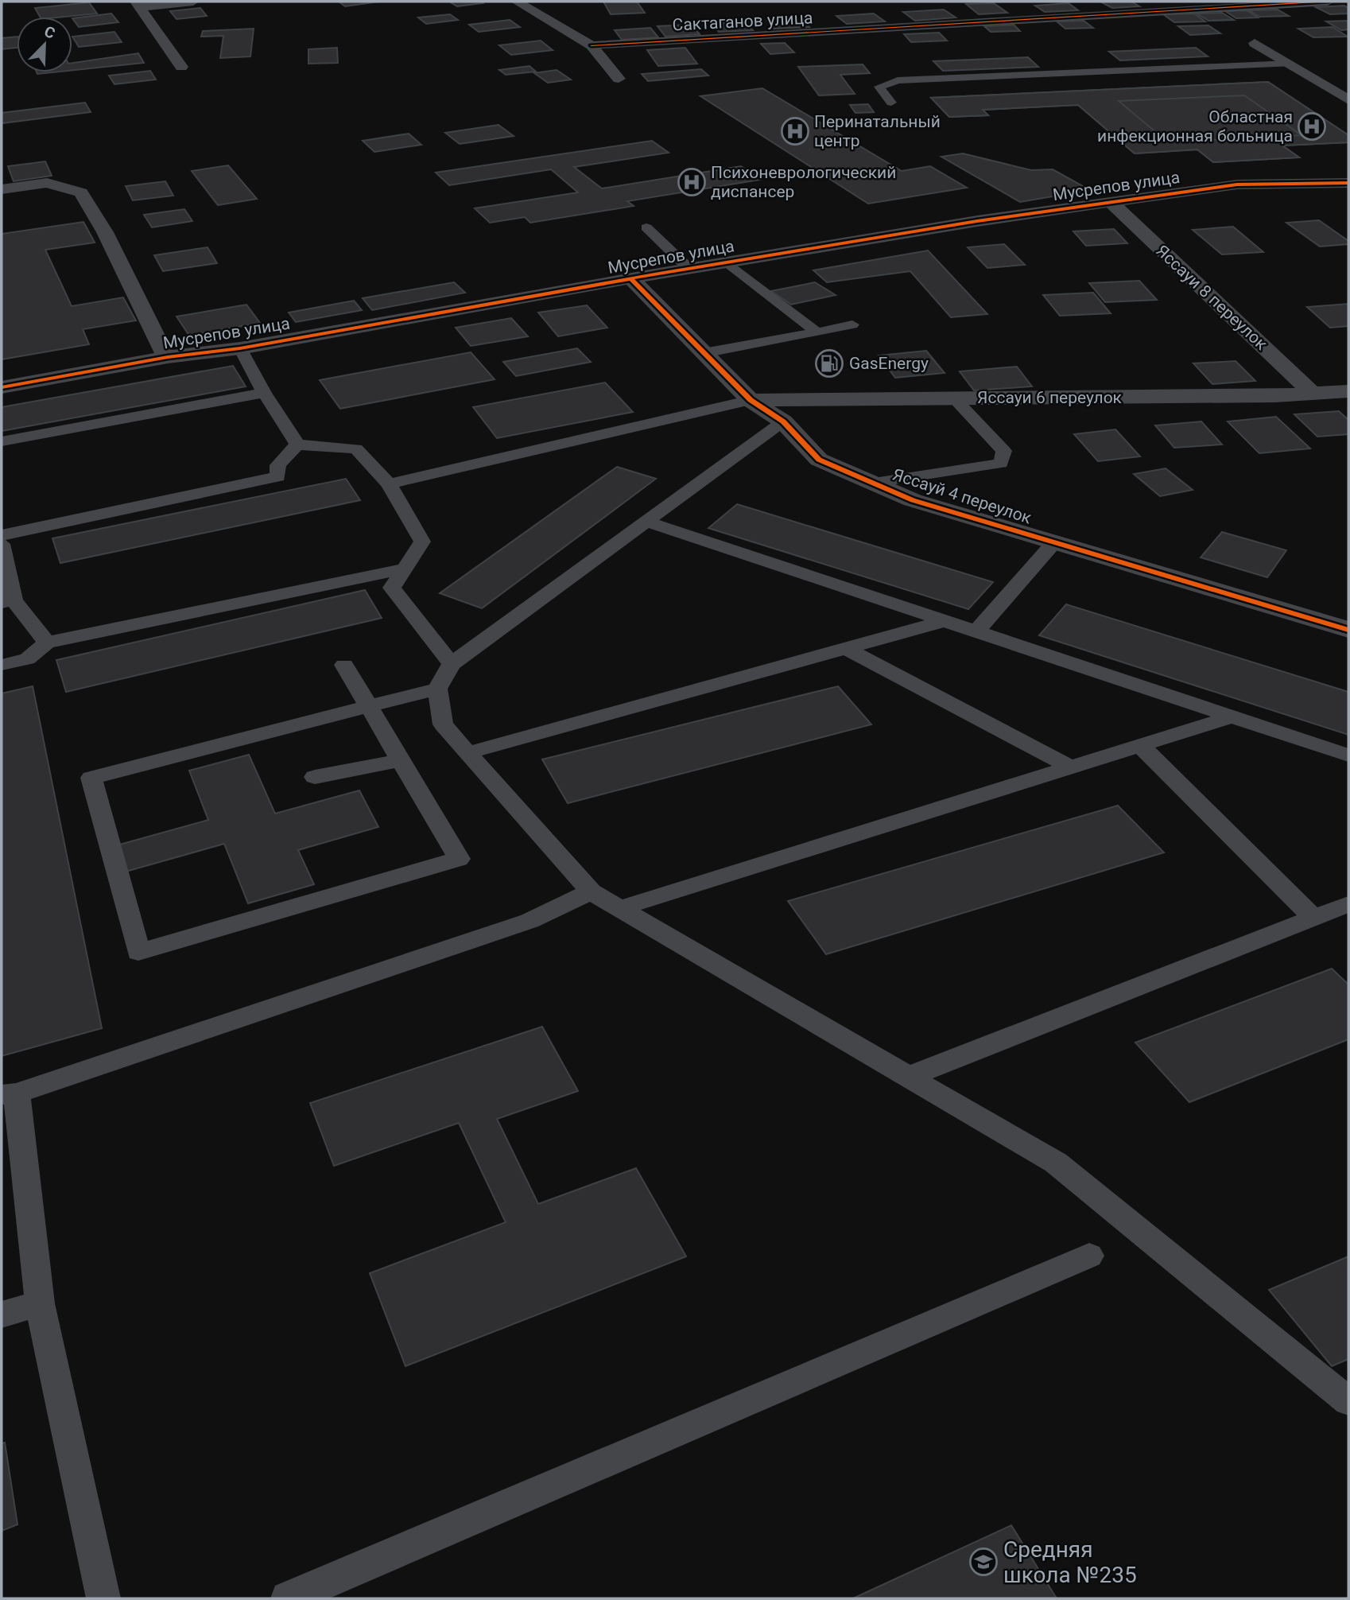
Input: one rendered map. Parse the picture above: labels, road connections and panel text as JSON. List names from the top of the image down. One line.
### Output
{"streets":{"street":["Сактаганов улица","Мусрепов улица","Яссауи 8 переулок","Яссауи 6 переулок","Яссауй 4 переулок"]},"crossings":[["Мусрепов улица","Яссауи 8 переулок"],["Мусрепов улица","Яссауй 4 переулок"],["Яссауи 8 переулок","Яссауи 6 переулок"],["Яссауи 6 переулок","Яссауй 4 переулок"]],"places":{"hospital":["Областная инфекционная больница","Перинатальный центр","Психоневрологический диспансер"],"fuel station":["GasEnergy"],"school or university":["Средняя школа №235"]},"north":"top right"}
